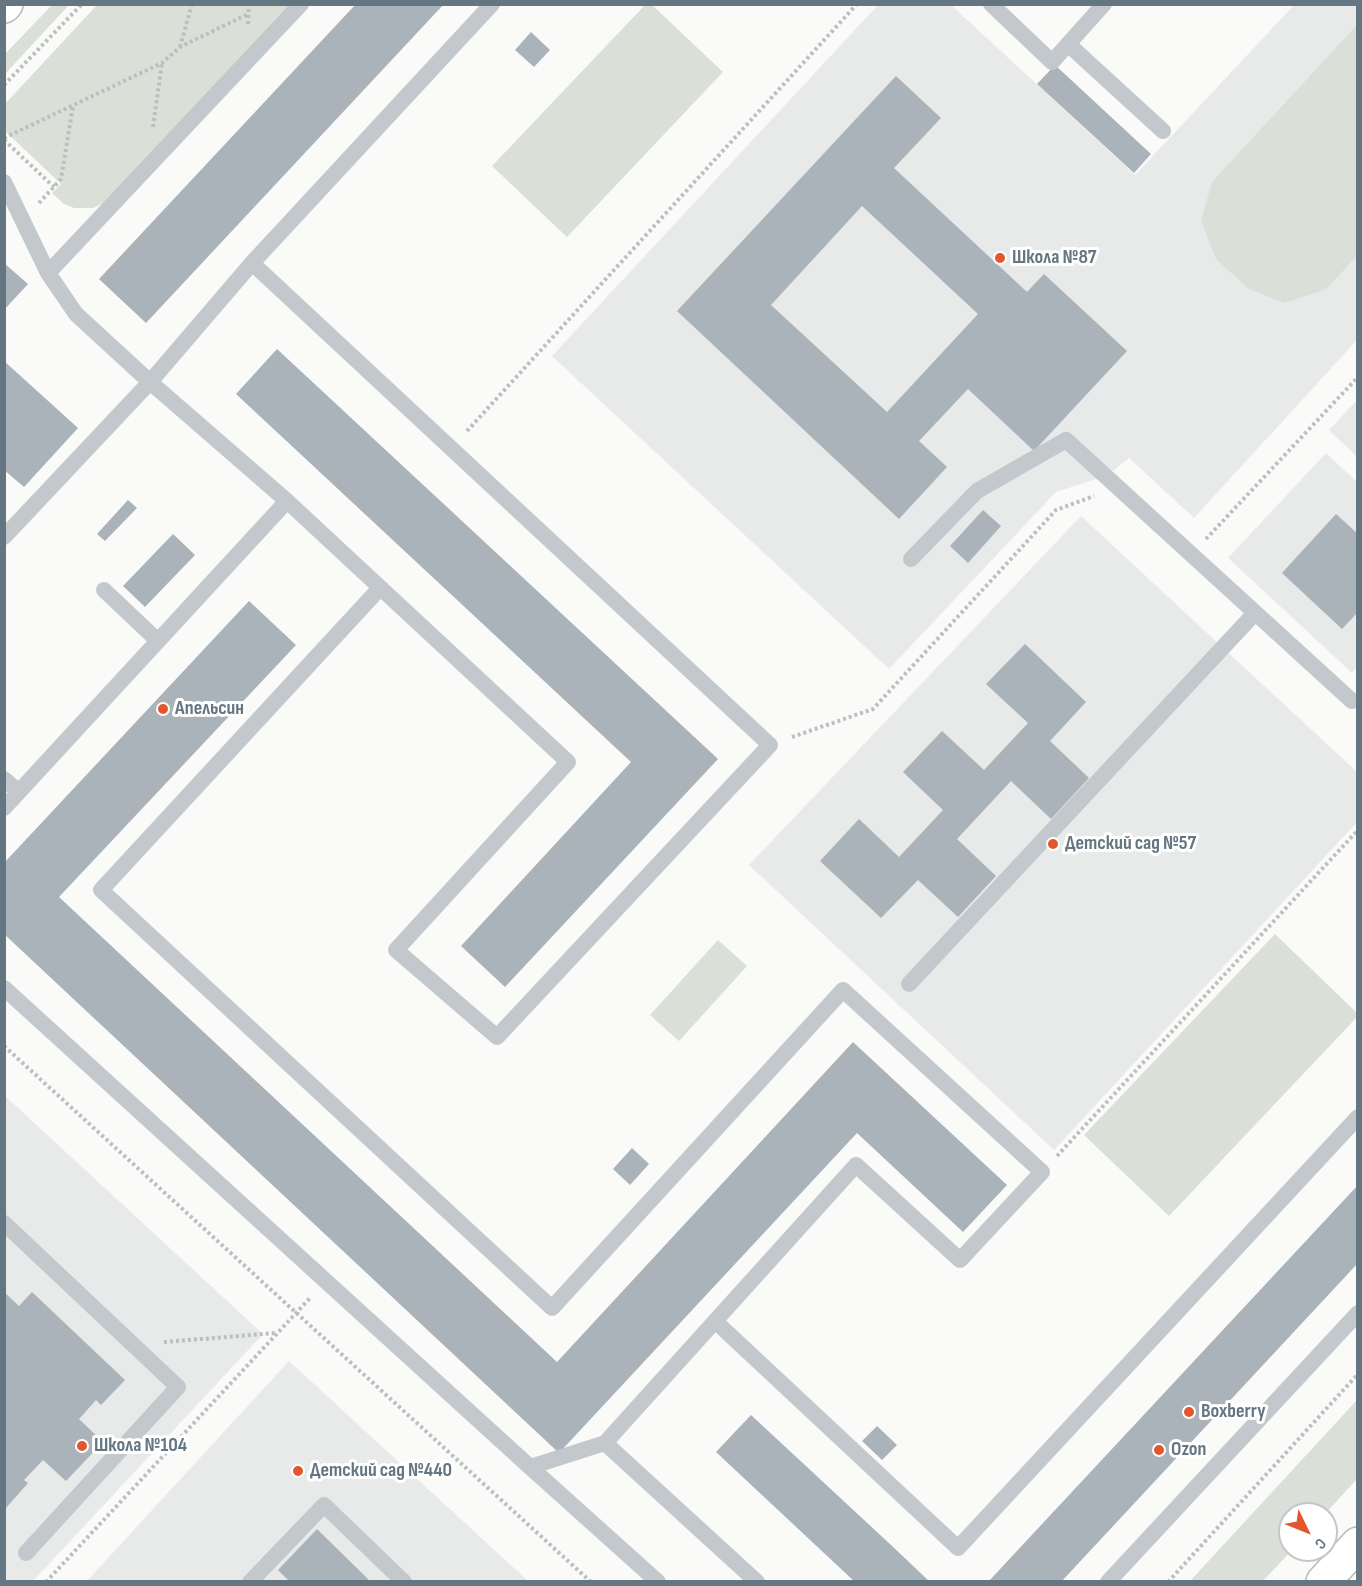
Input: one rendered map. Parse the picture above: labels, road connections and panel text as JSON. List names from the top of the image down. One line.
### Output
{"places":["Школа №87","Апельсин","Детский сад №57","Boxberry","Школа №104","Ozon","Детский сад №440"],"north":"bottom right"}
